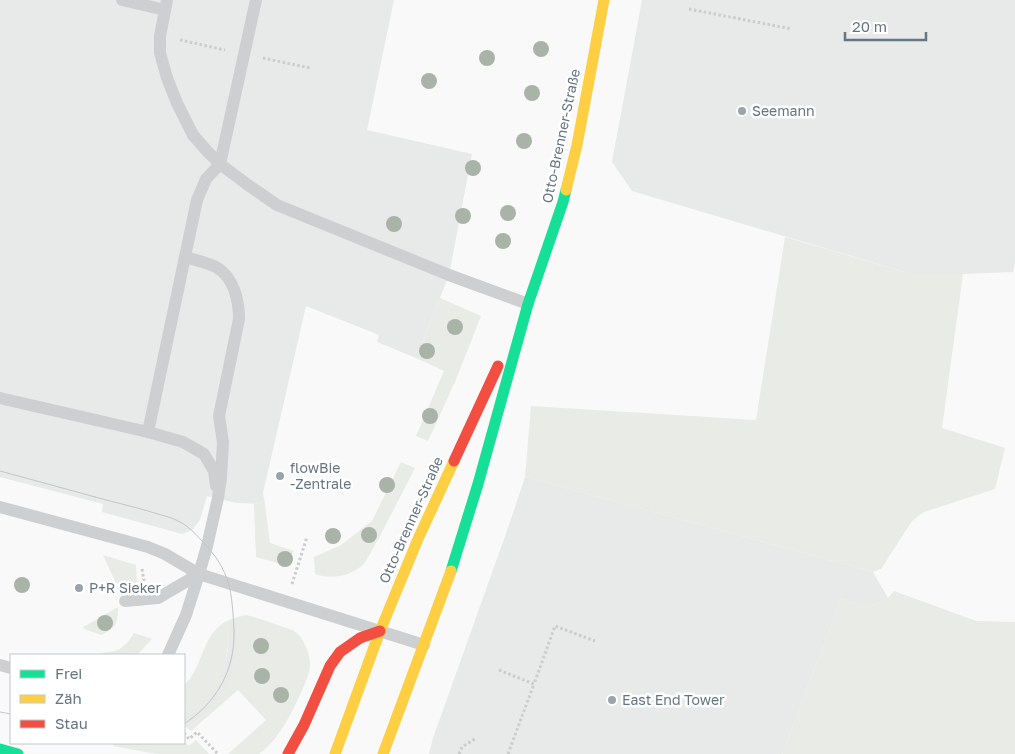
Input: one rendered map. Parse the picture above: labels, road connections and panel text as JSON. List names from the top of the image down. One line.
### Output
{"streets":{"street":["Otto-Brenner-Straße"]},"places":["Seemann","flowBie -Zentrale","P+R Sieker","East End Tower"],"legend":["Frei","Zäh","Stau"],"scale_bar":"20 m"}
